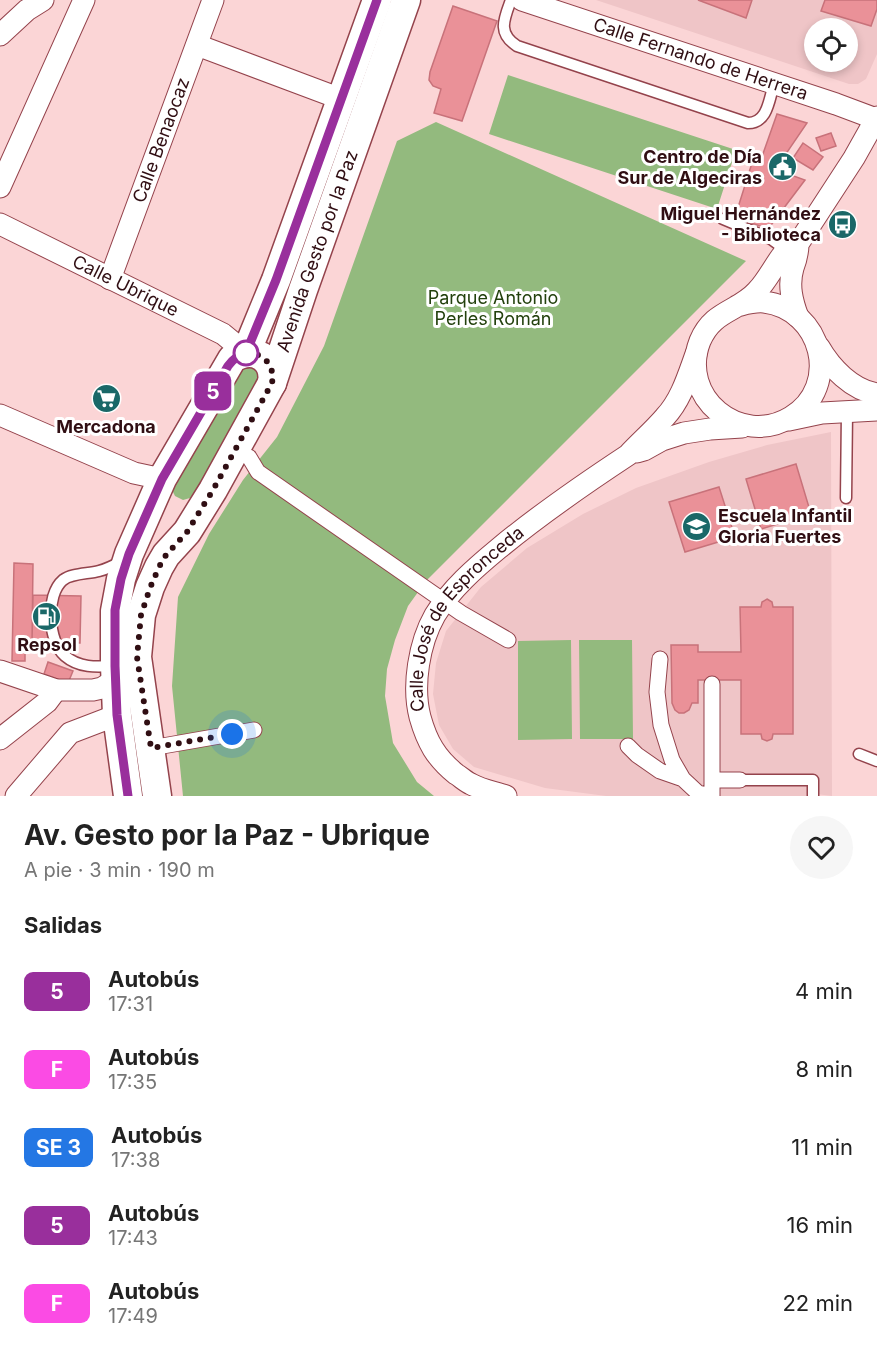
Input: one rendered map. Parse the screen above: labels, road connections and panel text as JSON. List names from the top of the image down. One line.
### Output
{"streets":{"main road":["Avenida Gesto por la Paz"],"street":["Calle Fernando de Herrera","Calle Benaocaz","Calle Ubrique","Calle José de Espronceda"]},"crossings":[["Calle Benaocaz","Calle Ubrique"],["Avenida Gesto por la Paz","Calle Ubrique"]],"parks":["Parque Antonio Perles Román"],"places":{"public building":["Centro de Día Sur de Algeciras"],"bus stop":["Miguel Hernández - Biblioteca"],"supermarket":["Mercadona"],"school or university":["Escuela Infantil Gloria Fuertes"],"fuel station":["Repsol"]},"lines":["bus line 5"],"page":{"on_map":"5","heading":[["Av. Gesto por la Paz - Ubrique","A pie · 3 min · 190 m"],"Salidas"],"list":[{"mark":"5","name":"Autobús","note":"17:31","value":"4 min"},{"mark":"F","name":"Autobús","note":"17:35","value":"8 min"},{"mark":"SE 3","name":"Autobús","note":"17:38","value":"11 min"},{"mark":"5","name":"Autobús","note":"17:43","value":"16 min"},{"mark":"F","name":"Autobús","note":"17:49","value":"22 min"}]}}
